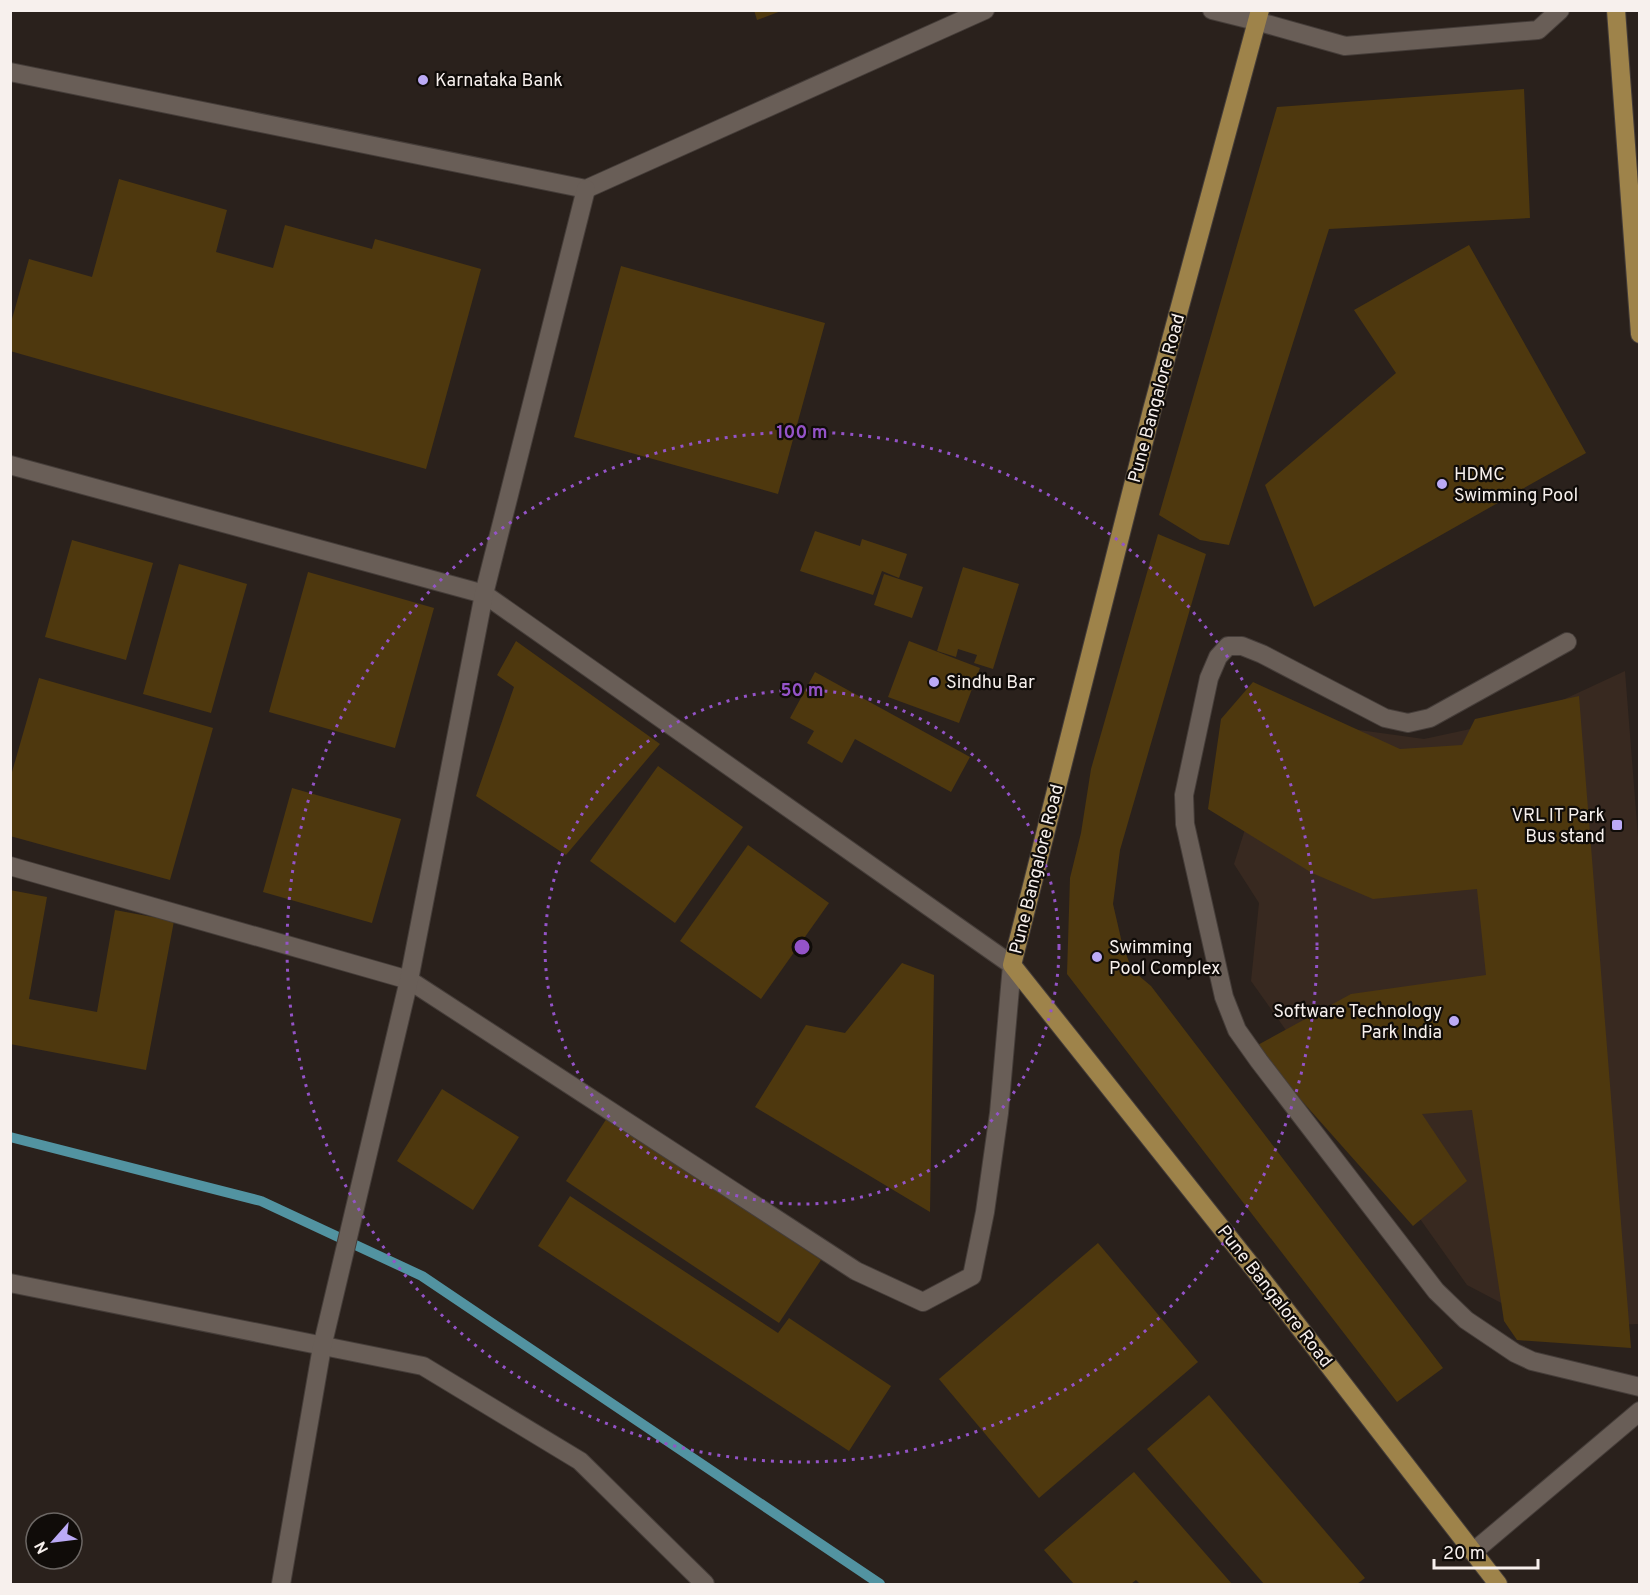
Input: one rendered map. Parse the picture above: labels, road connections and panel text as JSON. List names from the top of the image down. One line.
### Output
{"streets":{"main road":["Pune Bangalore Road"]},"places":{"other":["Karnataka Bank","HDMC Swimming Pool","Sindhu Bar","Swimming Pool Complex","Software Technology Park India"],"transit":["VRL IT Park Bus stand"]},"scale_bar":"20 m","north":"bottom left","rings":["100 m","50 m"]}
